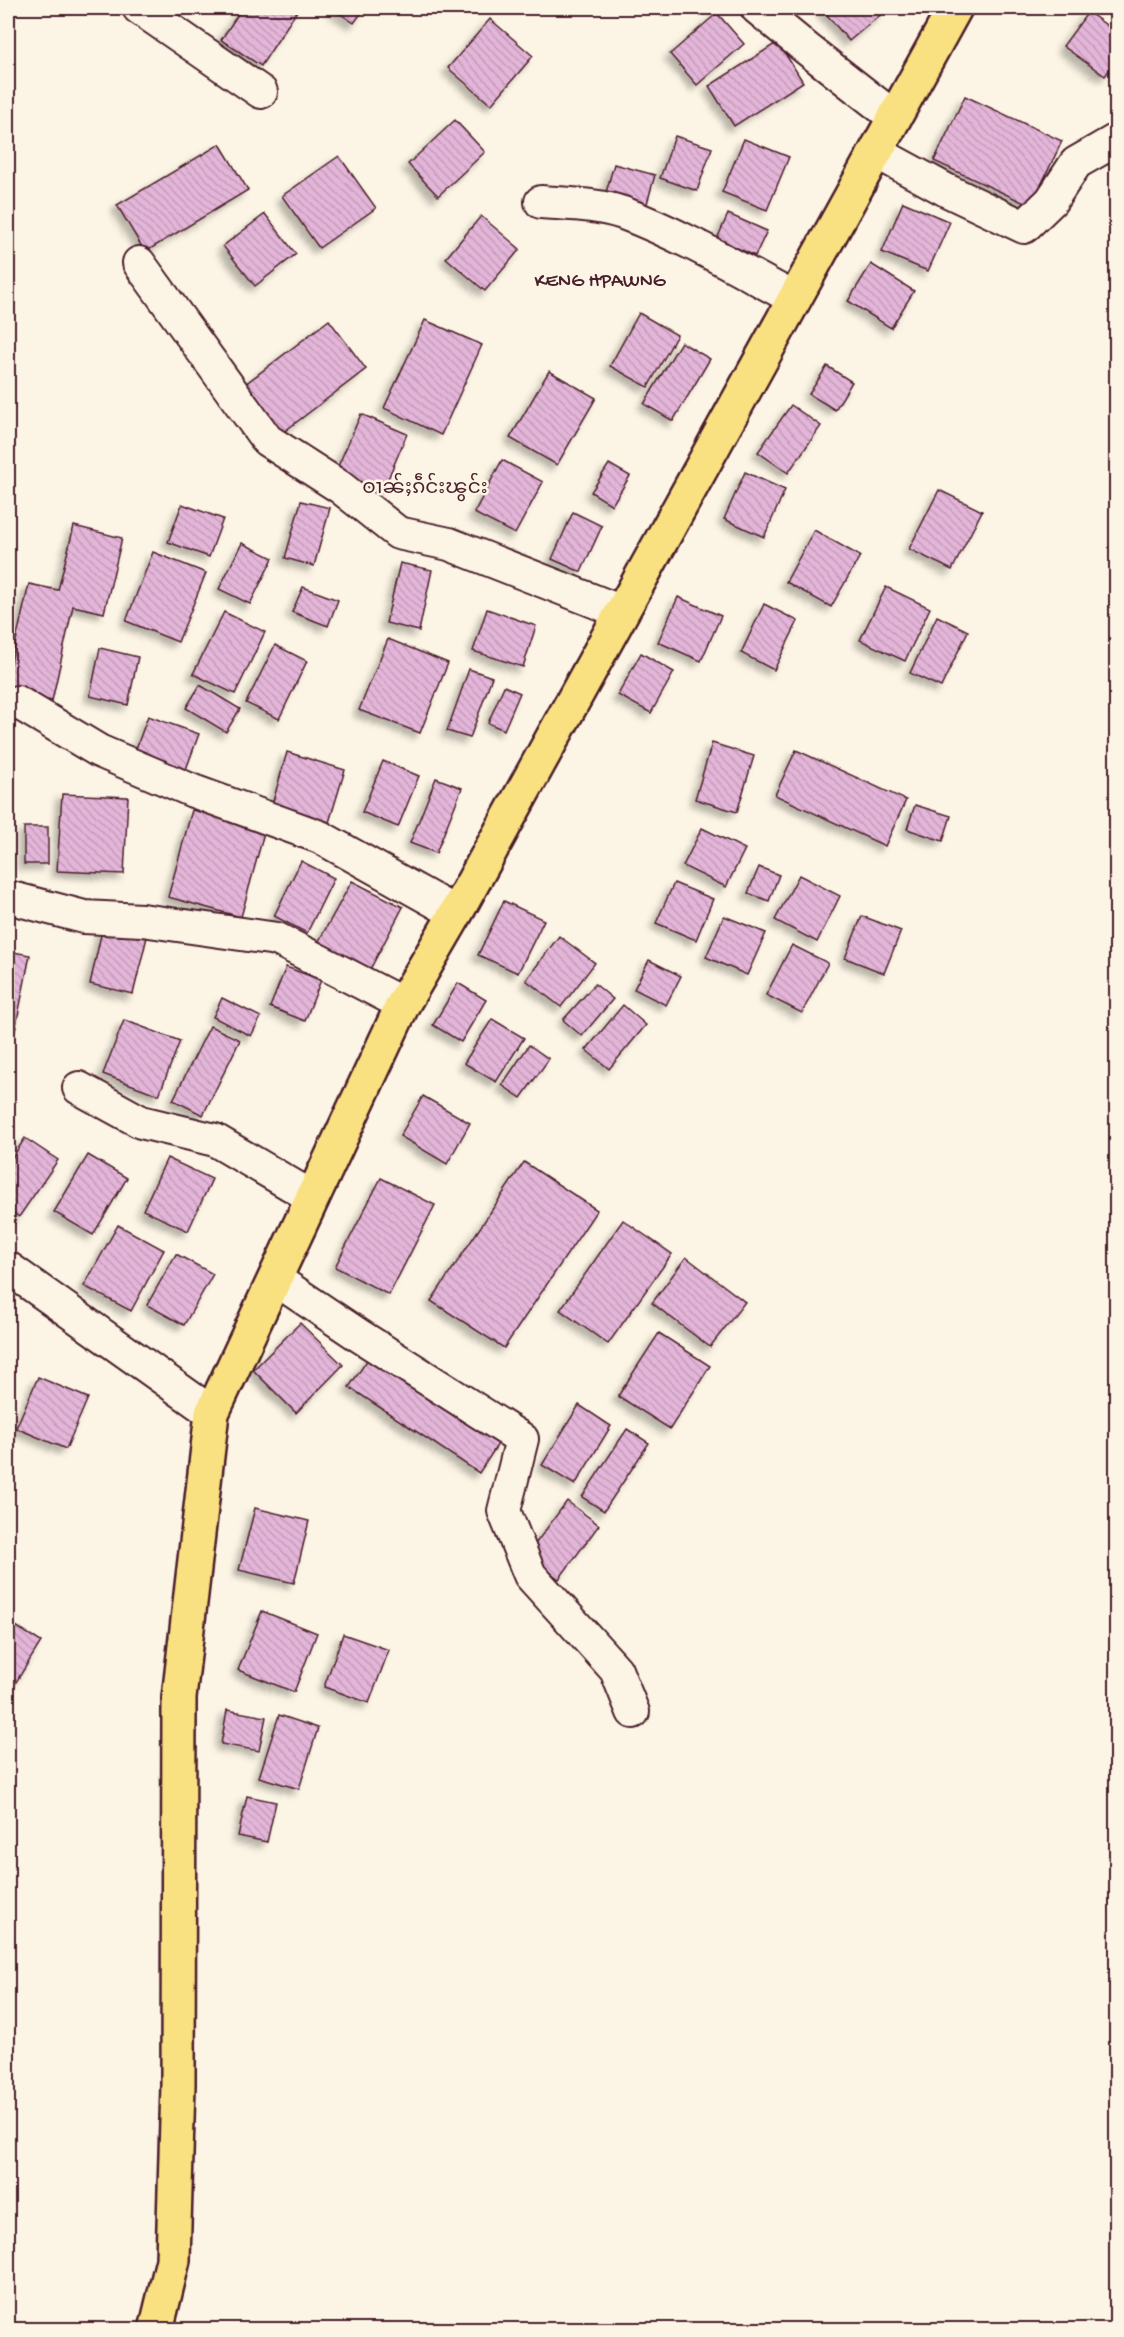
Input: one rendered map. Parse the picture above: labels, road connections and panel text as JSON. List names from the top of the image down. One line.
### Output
{"districts":["KENG HPAWNG","ဝၢၼ်ႈၵဵင်းၽွင်း"]}
